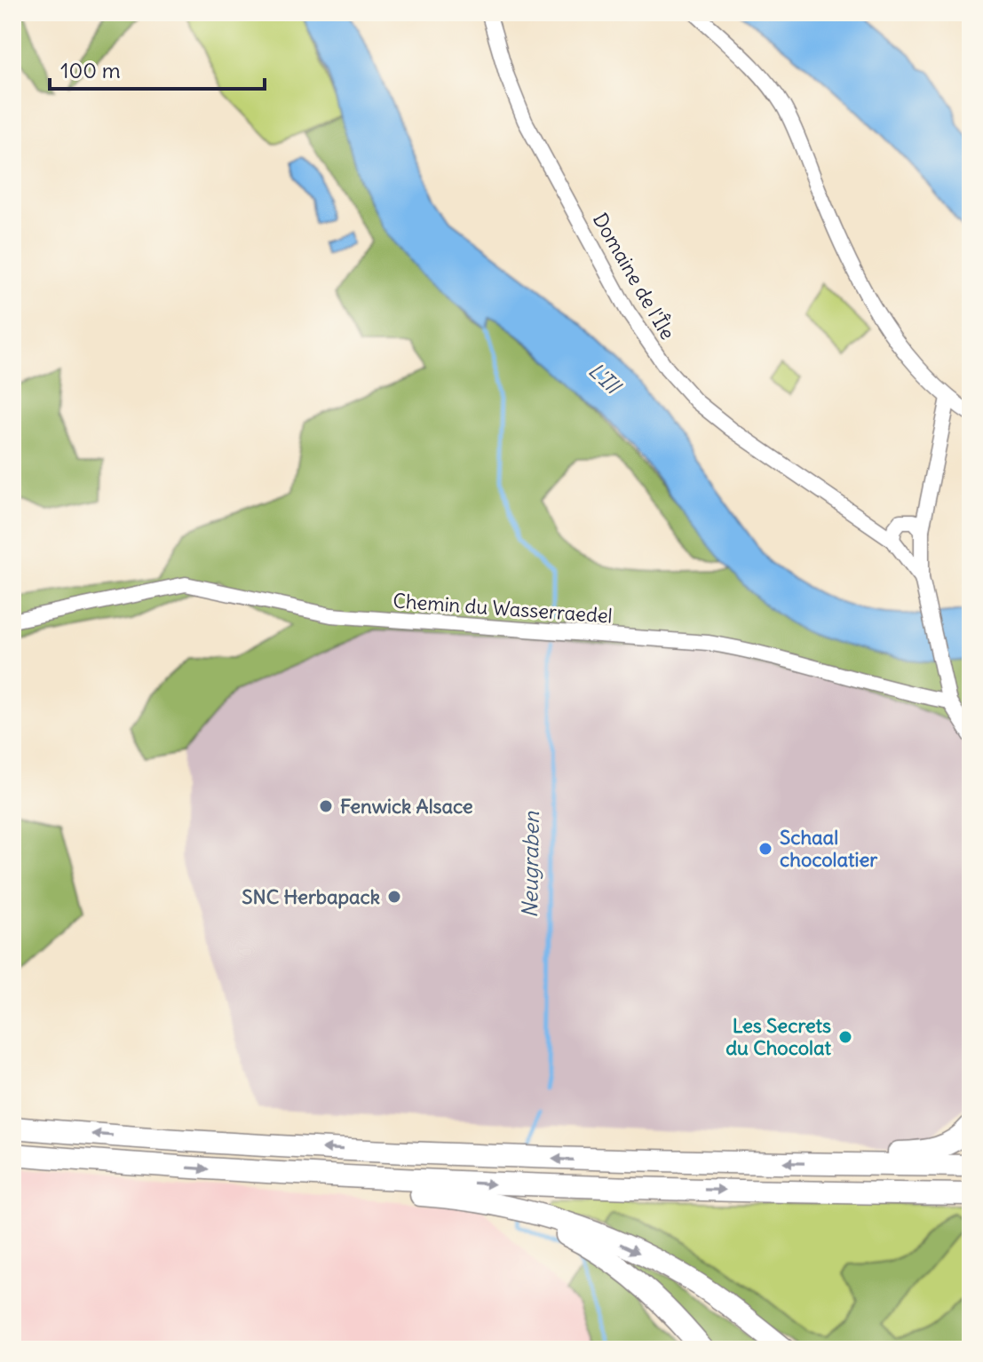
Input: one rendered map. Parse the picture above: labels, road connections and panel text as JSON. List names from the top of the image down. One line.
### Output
{"streets":{"street":["Domaine de l'Île","Chemin du Wasserraedel"]},"crossings":[["Domaine de l'Île","Chemin du Wasserraedel"]],"water":["L'Ill","Neugraben"],"places":["Fenwick Alsace","Schaal chocolatier","SNC Herbapack","Les Secrets du Chocolat"],"scale_bar":"100 m"}
